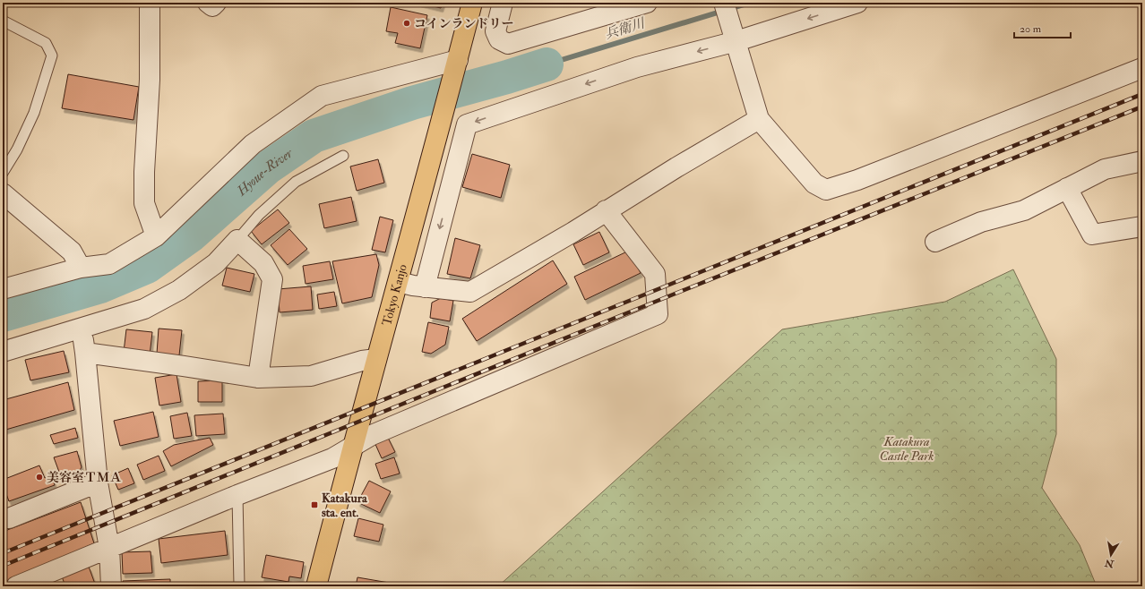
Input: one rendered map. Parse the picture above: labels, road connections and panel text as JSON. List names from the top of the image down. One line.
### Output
{"streets":{"highway":["Tokyo Kanjo"]},"water":["兵衛川","Hyoue-River"],"parks":["Katakura Castle Park"],"places":{"other":["コインランドリー","美容室ＴＭＡ"],"transit":["Katakura sta. ent."]},"scale_bar":"20 m","north":"bottom"}
